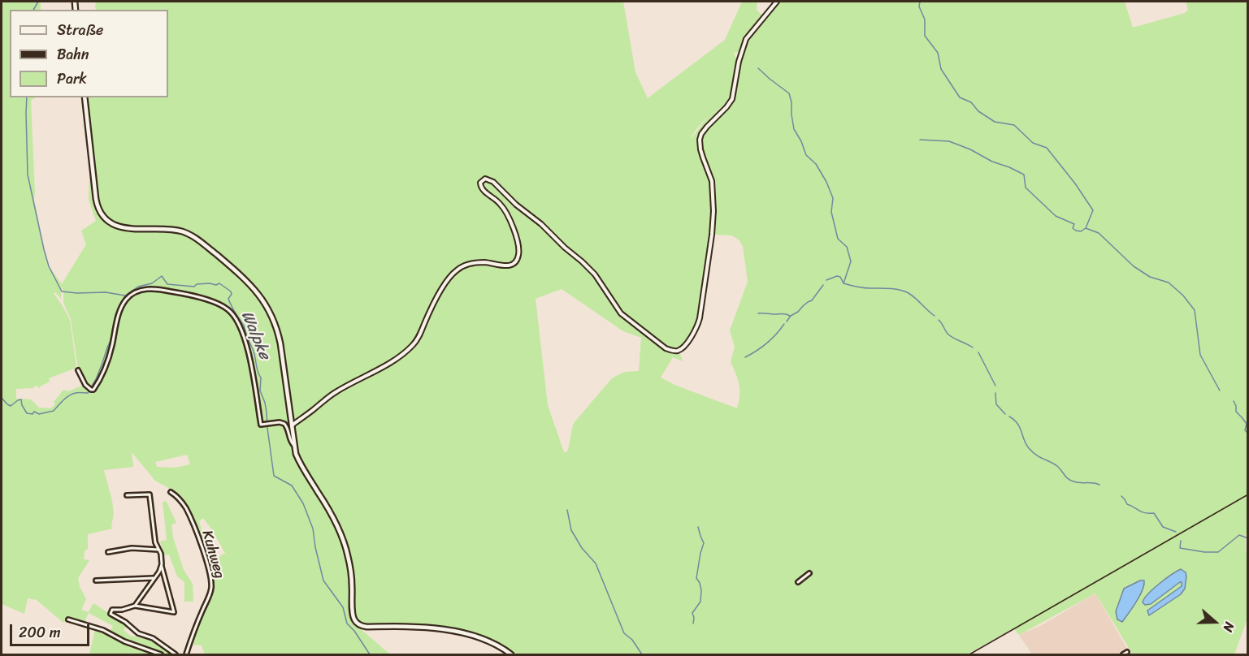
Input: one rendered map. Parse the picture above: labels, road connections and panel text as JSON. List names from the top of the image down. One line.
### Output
{"streets":{"street":["Kuhweg"]},"water":["Walpke"],"legend":["Straße","Bahn","Park"],"scale_bar":"200 m","north":"right"}
